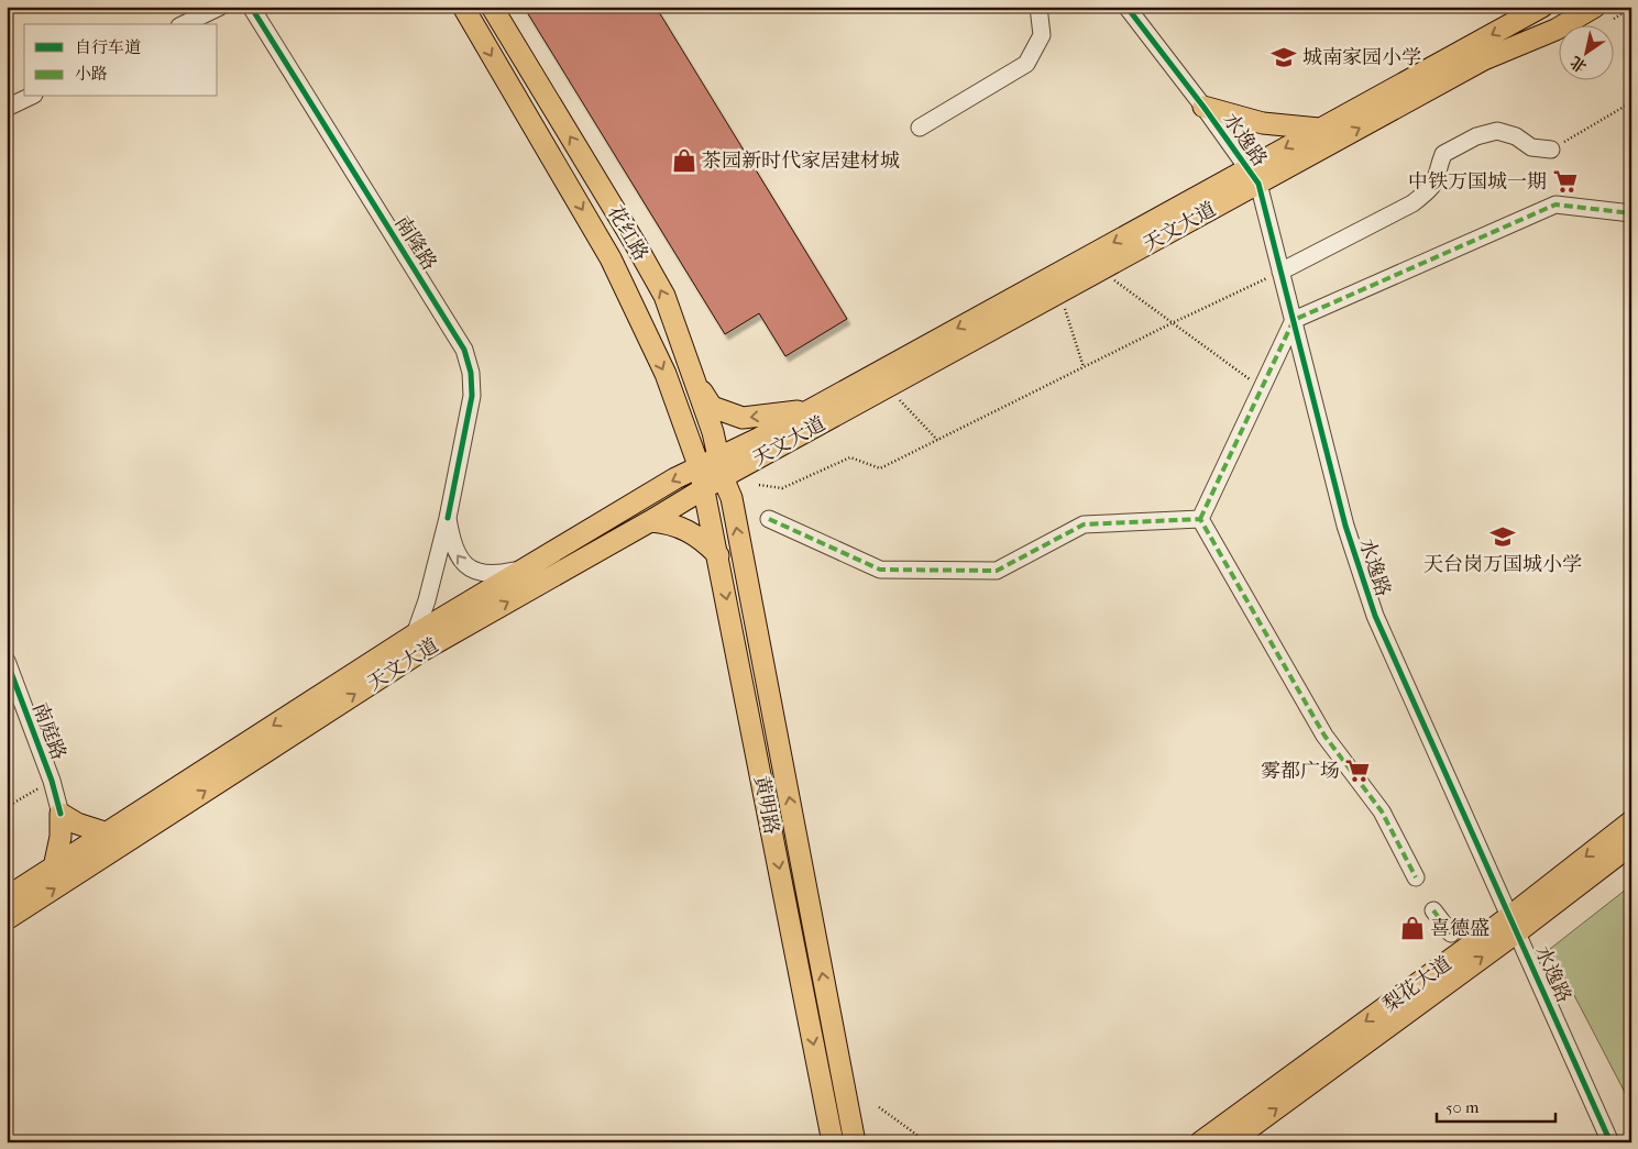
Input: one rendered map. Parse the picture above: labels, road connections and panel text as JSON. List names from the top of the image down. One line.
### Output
{"streets":{"main road":["天文大道","花红路","黄明路","梨花大道"],"street":["水逸路","南隆路","南庭路"]},"crossings":[["水逸路","天文大道"],["水逸路","梨花大道"],["天文大道","花红路"],["天文大道","南隆路"],["天文大道","黄明路"],["花红路","黄明路"]],"places":{"school or university":["城南家园小学","天台岗万国城小学"],"shop":["茶园新时代家居建材城","喜德盛"],"supermarket":["中铁万国城一期","雾都广场"]},"legend":["自行车道","小路"],"scale_bar":"50 m","north":"bottom left"}
